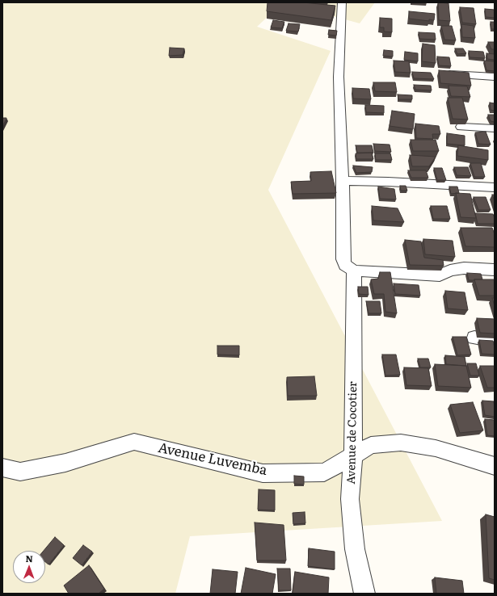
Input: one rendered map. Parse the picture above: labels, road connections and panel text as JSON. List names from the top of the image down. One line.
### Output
{"streets":{"street":["Avenue de Cocotier","Avenue Luvemba"]},"crossings":[["Avenue de Cocotier","Avenue Luvemba"]],"north":"top"}
